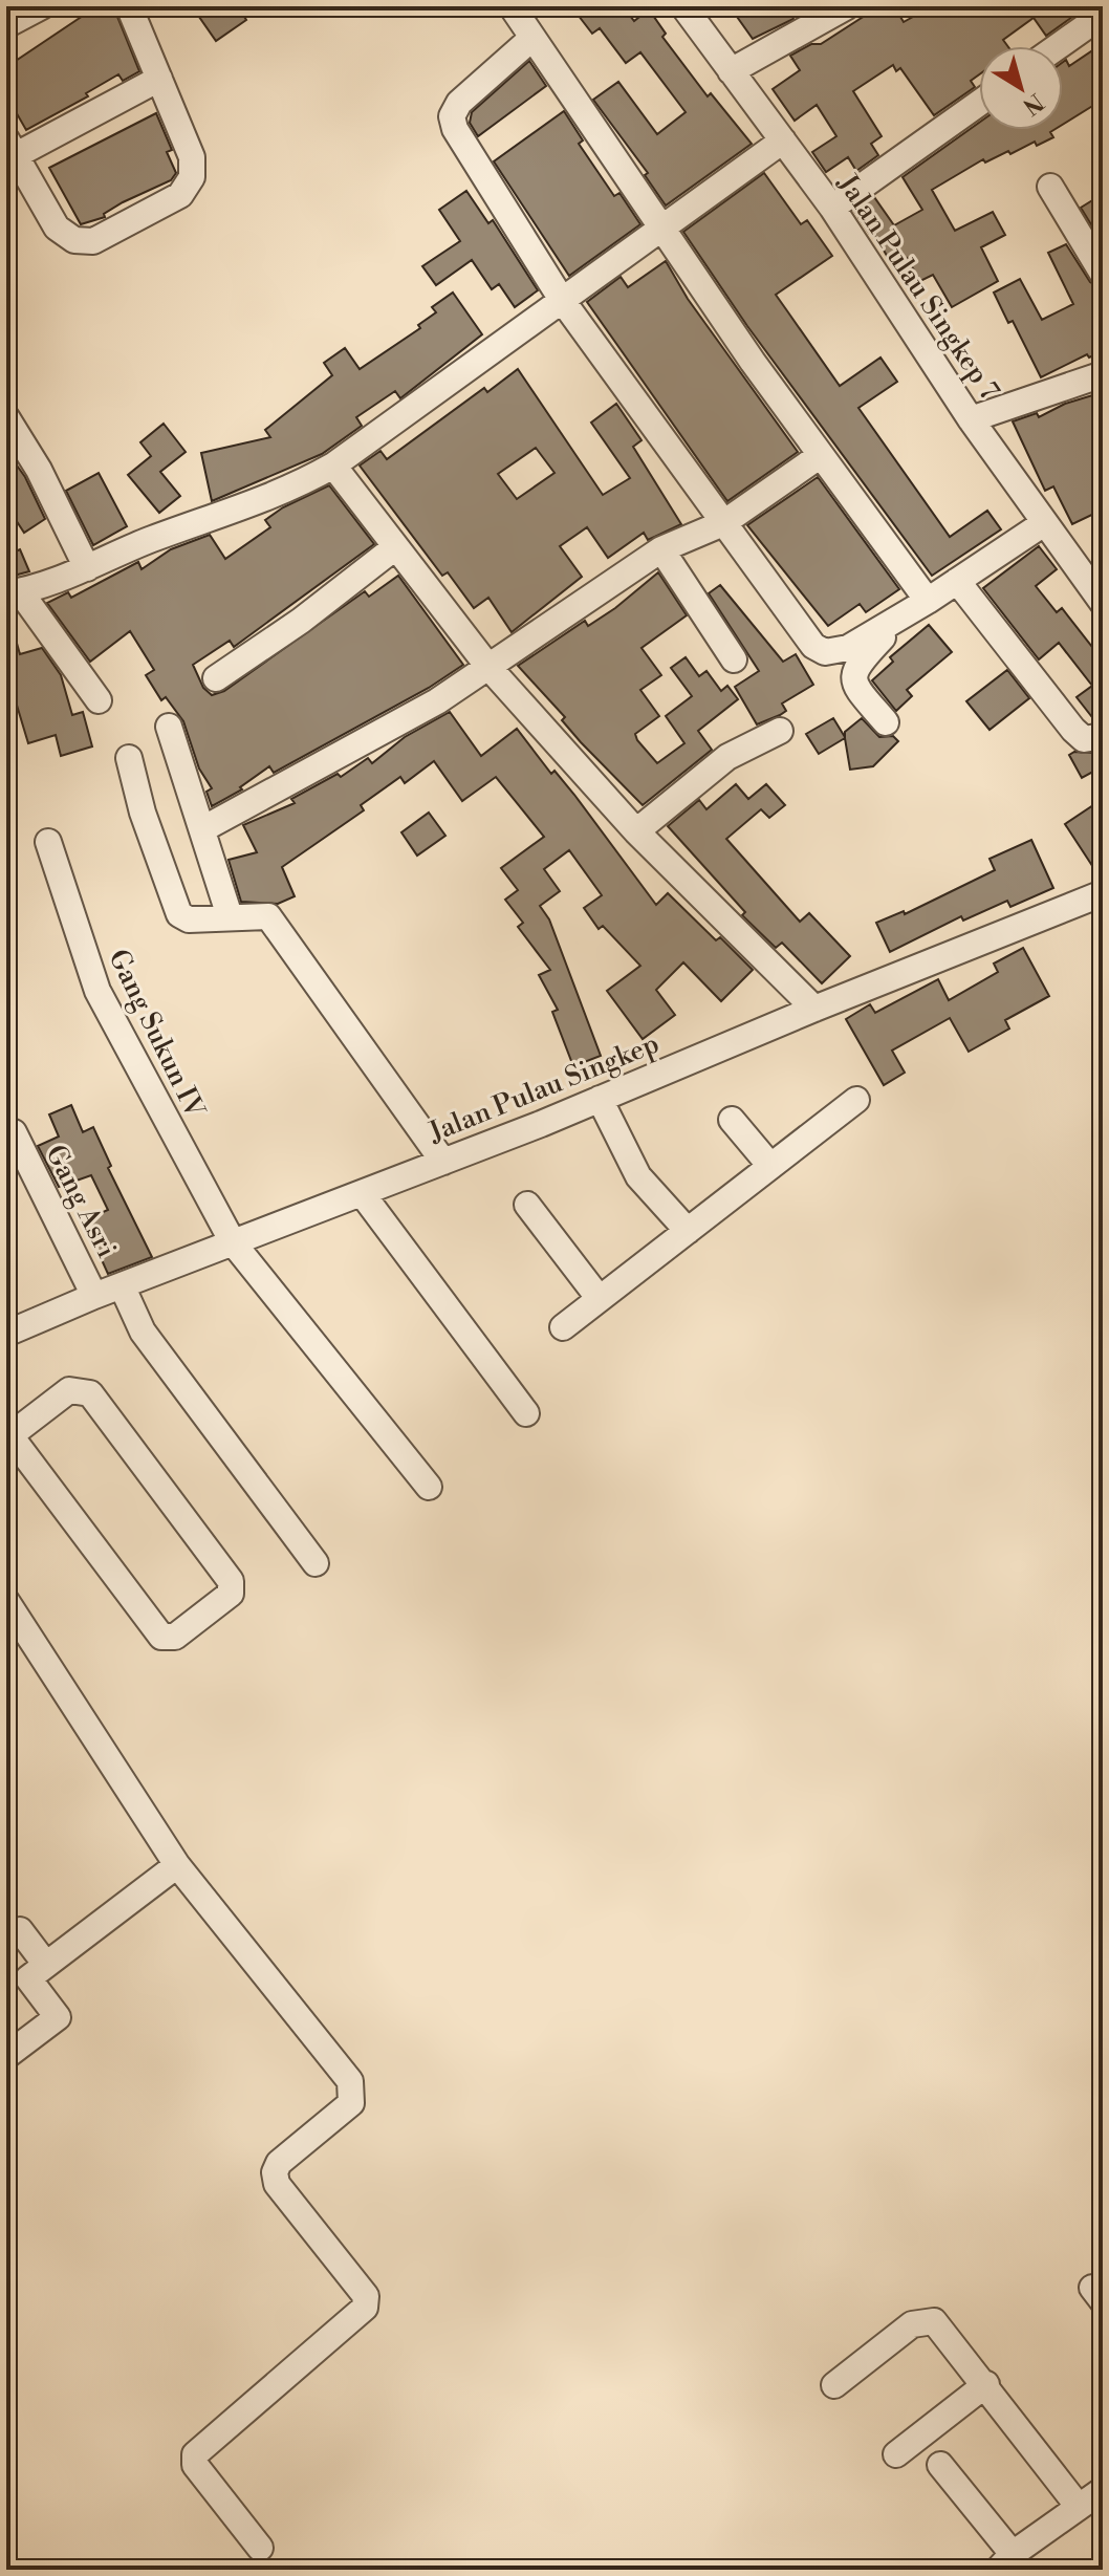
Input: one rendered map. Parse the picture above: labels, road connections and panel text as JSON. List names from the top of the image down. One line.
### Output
{"streets":{"street":["Jalan Pulau Singkep 7","Gang Sukun IV","Jalan Pulau Singkep","Gang Asri"]},"crossings":[["Gang Sukun IV","Jalan Pulau Singkep"],["Jalan Pulau Singkep","Gang Asri"]],"north":"bottom right"}
